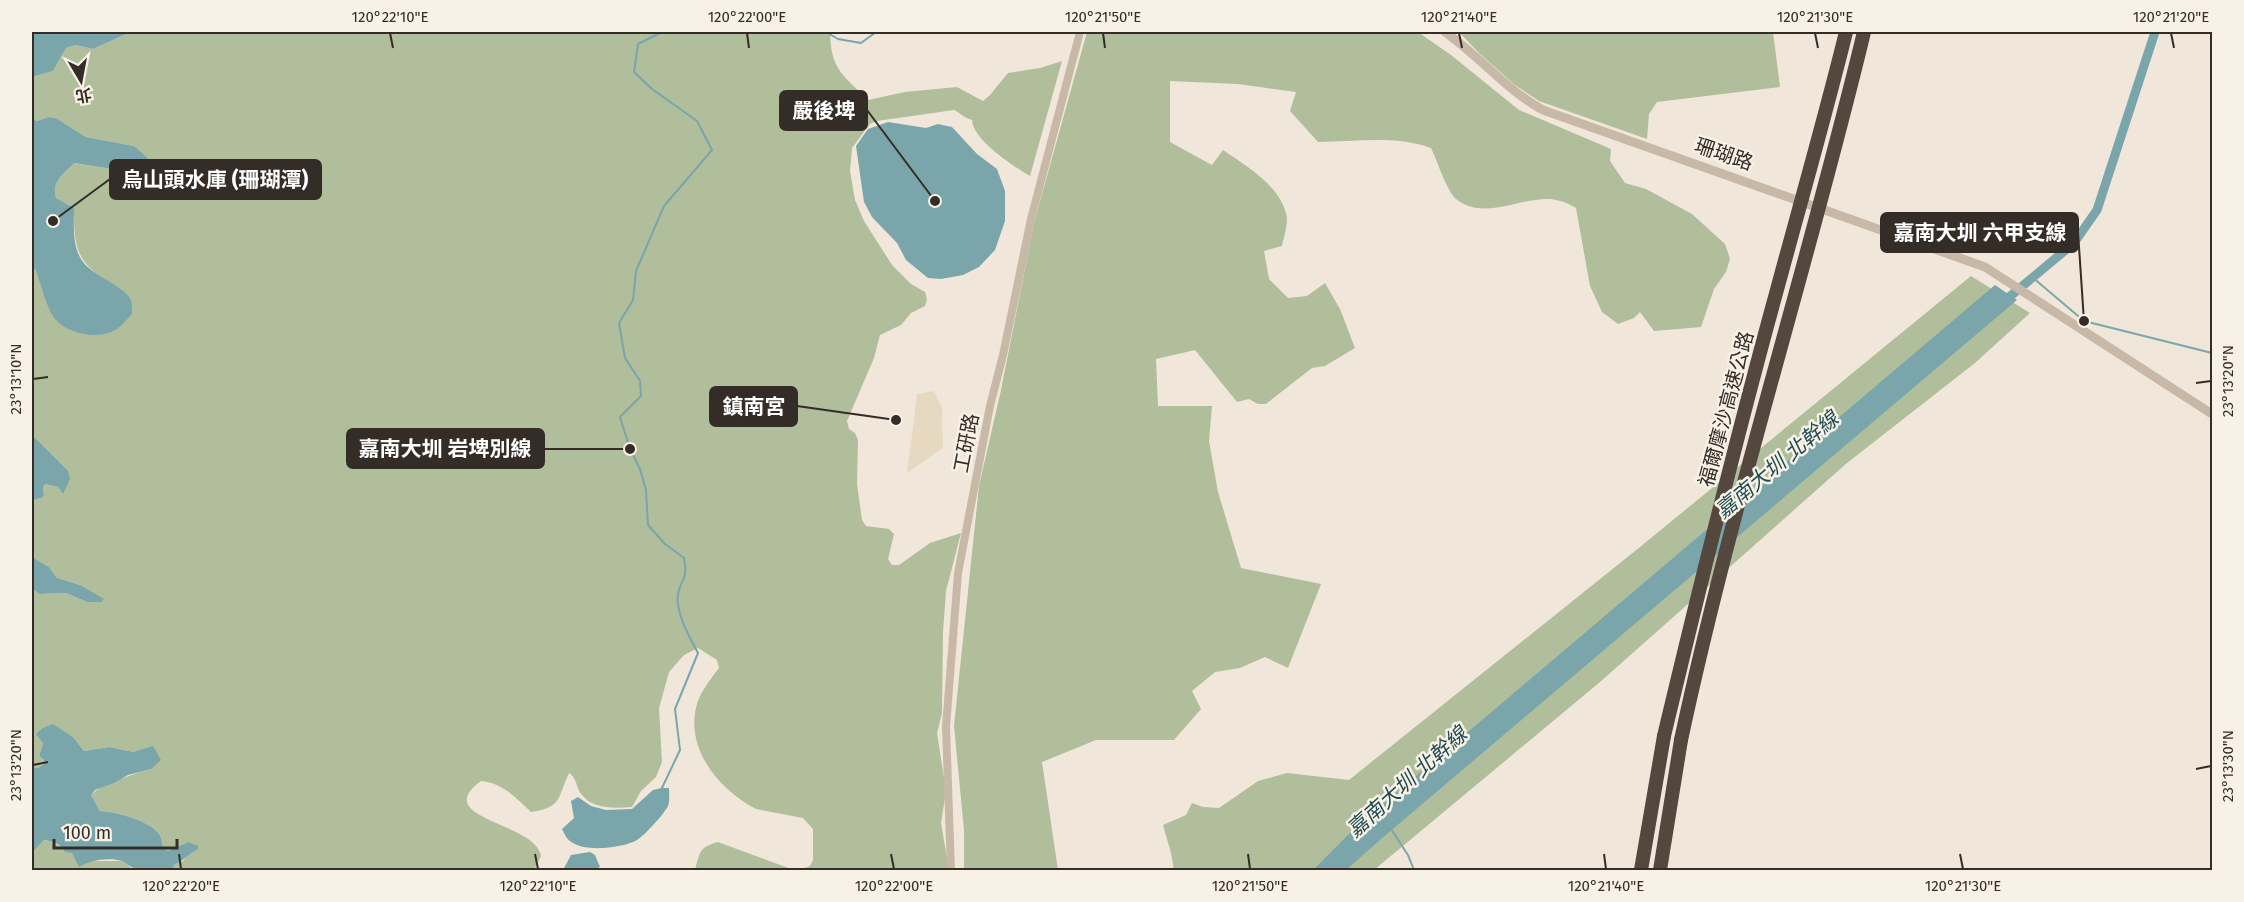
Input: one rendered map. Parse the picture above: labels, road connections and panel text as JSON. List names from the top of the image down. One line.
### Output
{"streets":{"highway":["福爾摩沙高速公路"],"street":["珊瑚路","工研路"]},"water":["嘉南大圳 北幹線"],"places":["嚴後埤","烏山頭水庫 (珊瑚潭)","嘉南大圳 六甲支線","鎮南宮","嘉南大圳 岩埤別線"],"scale_bar":"100 m","north":"bottom","coordinates":["120°22'10\"E","120°22'00\"E","120°21'50\"E","120°21'40\"E","120°21'30\"E","120°21'20\"E","23°13'10\"N","23°13'20\"N","23°13'30\"N","120°22'20\"E"]}
